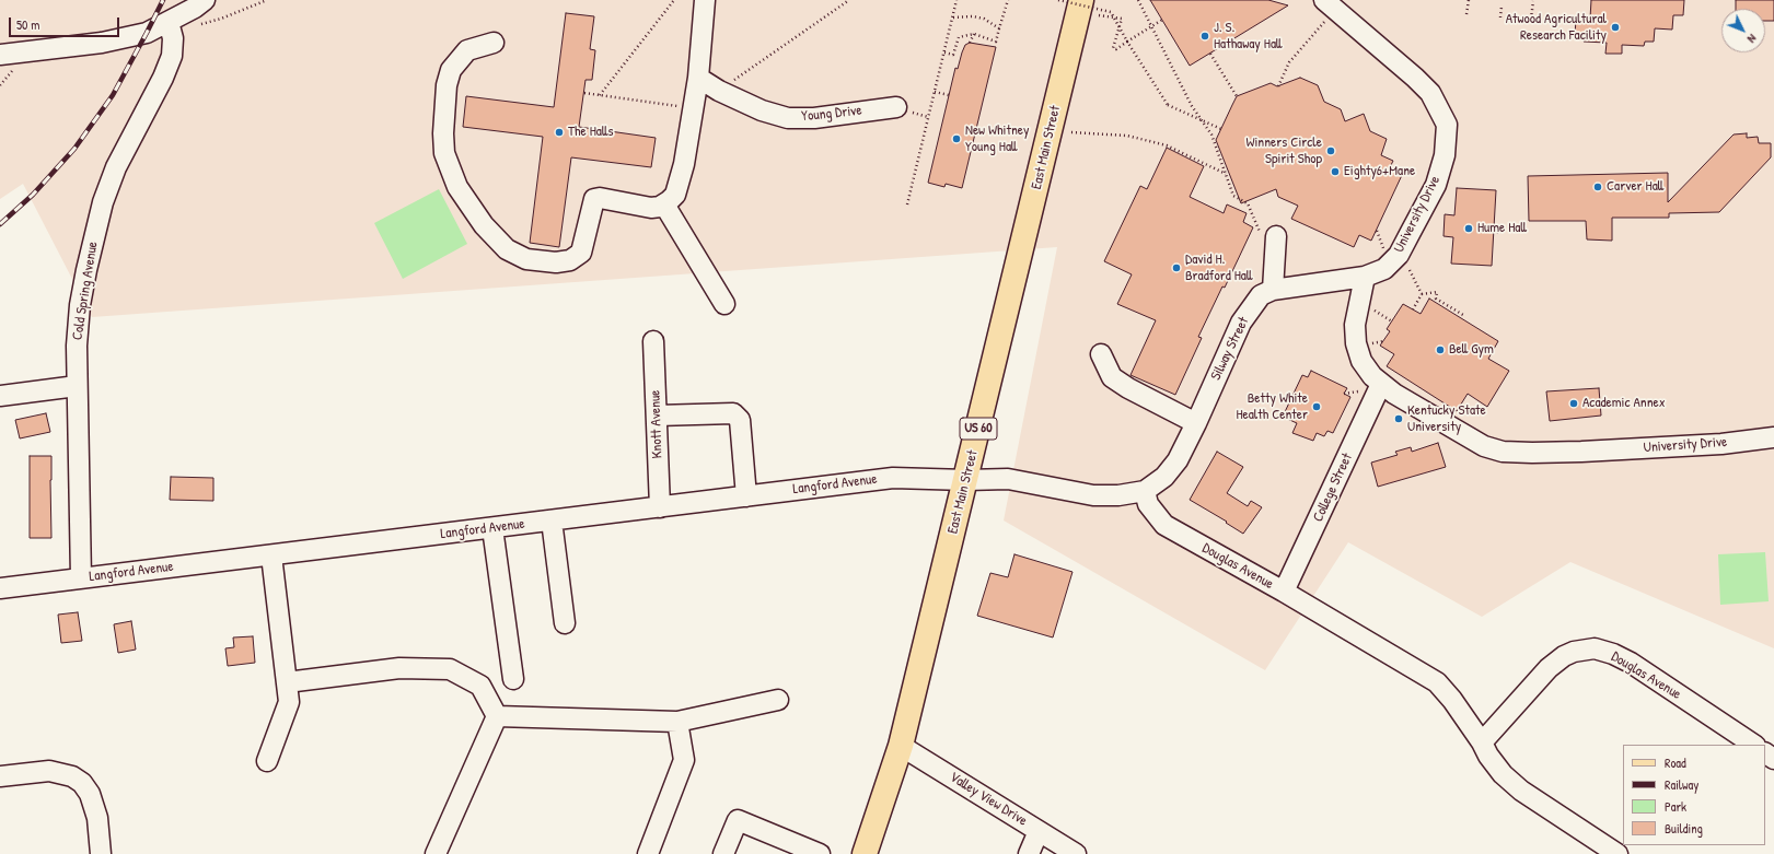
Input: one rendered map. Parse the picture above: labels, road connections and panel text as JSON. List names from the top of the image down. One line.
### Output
{"streets":{"main road":["East Main Street","US 60"],"street":["Young Drive","University Drive","Cold Spring Avenue","Silway Street","Knott Avenue","Langford Avenue","College Street","Douglas Avenue","Valley View Drive"]},"crossings":[["East Main Street","Langford Avenue"],["East Main Street","Valley View Drive"],["University Drive","Silway Street"],["University Drive","College Street"],["Cold Spring Avenue","Langford Avenue"],["Silway Street","Douglas Avenue"],["Knott Avenue","Langford Avenue"],["College Street","Douglas Avenue"]],"places":["Atwood Agricultural Research Facility","J. S. Hathaway Hall","The Halls","New Whitney Young Hall","Winners Circle Spirit Shop","Eighty6+Mane","Carver Hall","Hume Hall","David H. Bradford Hall","Bell Gym","Academic Annex","Betty White Health Center","Kentucky State University"],"legend":["Road","Railway","Park","Building"],"scale_bar":"50 m","north":"bottom right"}
